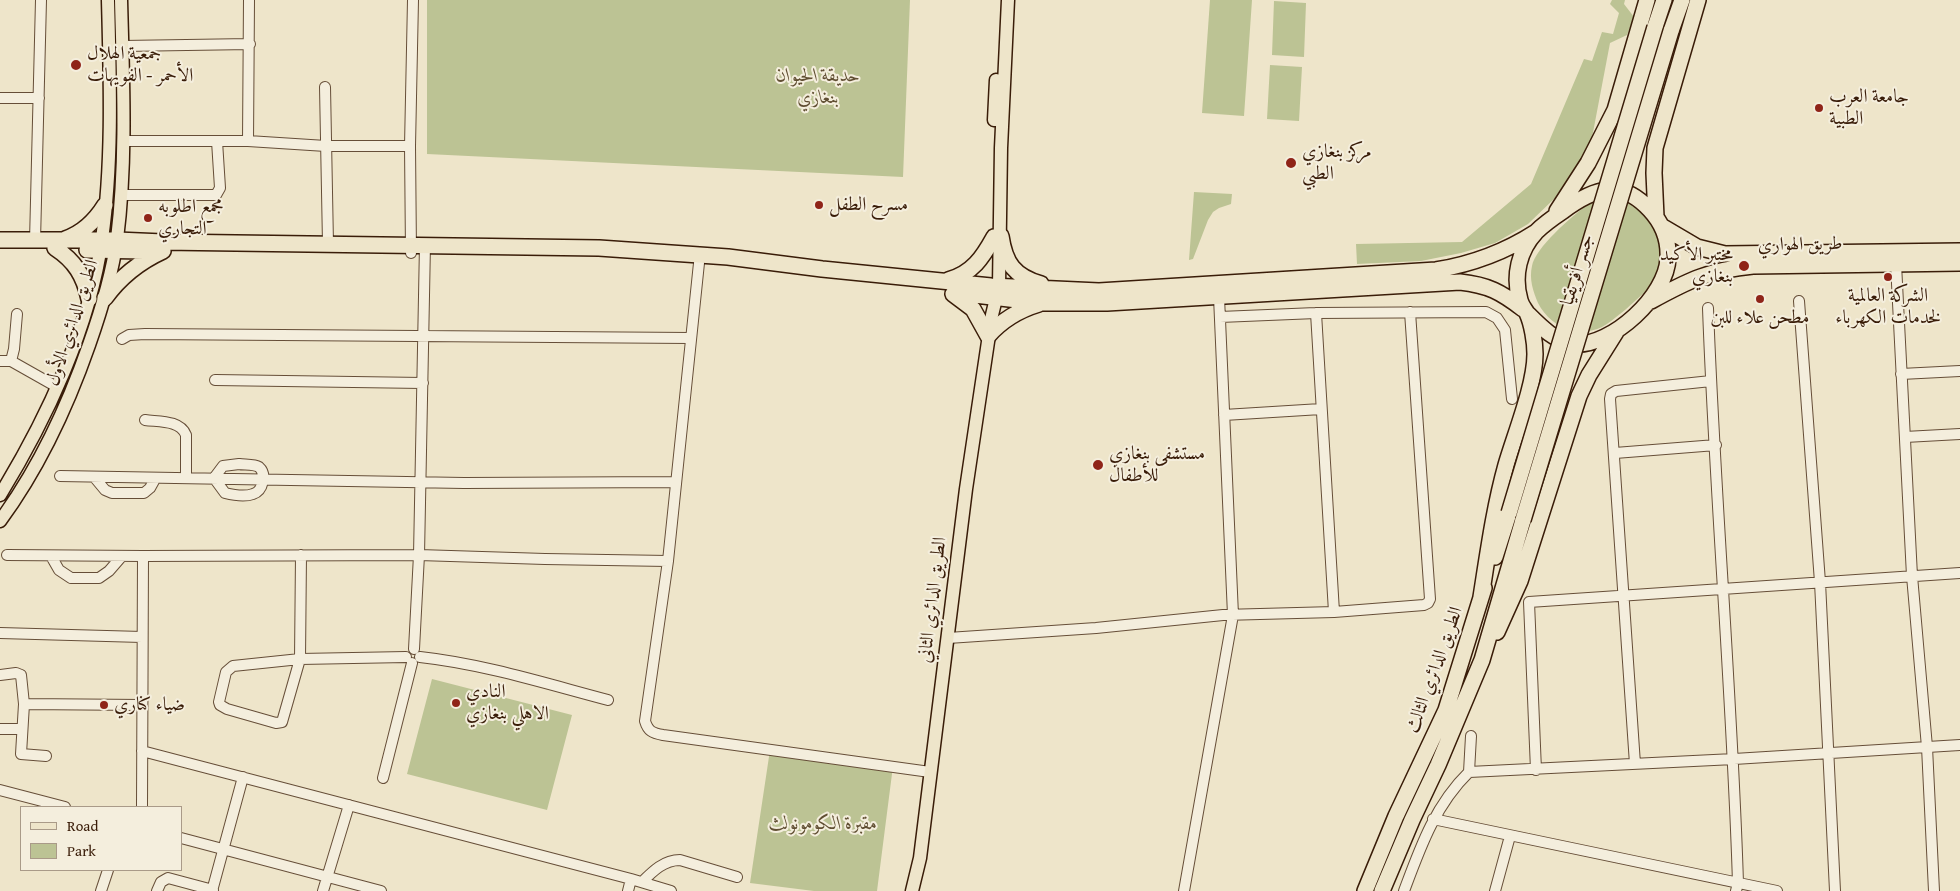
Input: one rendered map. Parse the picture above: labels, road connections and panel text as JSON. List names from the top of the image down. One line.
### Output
{"streets":{"highway":["طريق الهواري","جسر أفريقيا","الطريق الدائري الثالث"],"main road":["الطريق الدائري الأول","الطريق الدائري الثاني"]},"crossings":[["جسر أفريقيا","الطريق الدائري الثالث"]],"parks":["حديقة الحيوان بنغازي","مقبرة الكومونولث"],"places":["جمعية الهلال الأحمر - الفويهات","جامعة العرب الطبية","مركز بنغازي الطبي","مسرح الطفل","مجمع اطلوبه التجاري","مختبر الأكيد بنغازي","الشركة العالمية لخدمات الكهرباء","مطحن علاء للبن","مستشفى بنغازي للأطفال","النادي الاهلي بنغازي","ضياء كناري"],"legend":["Road","Park"]}
